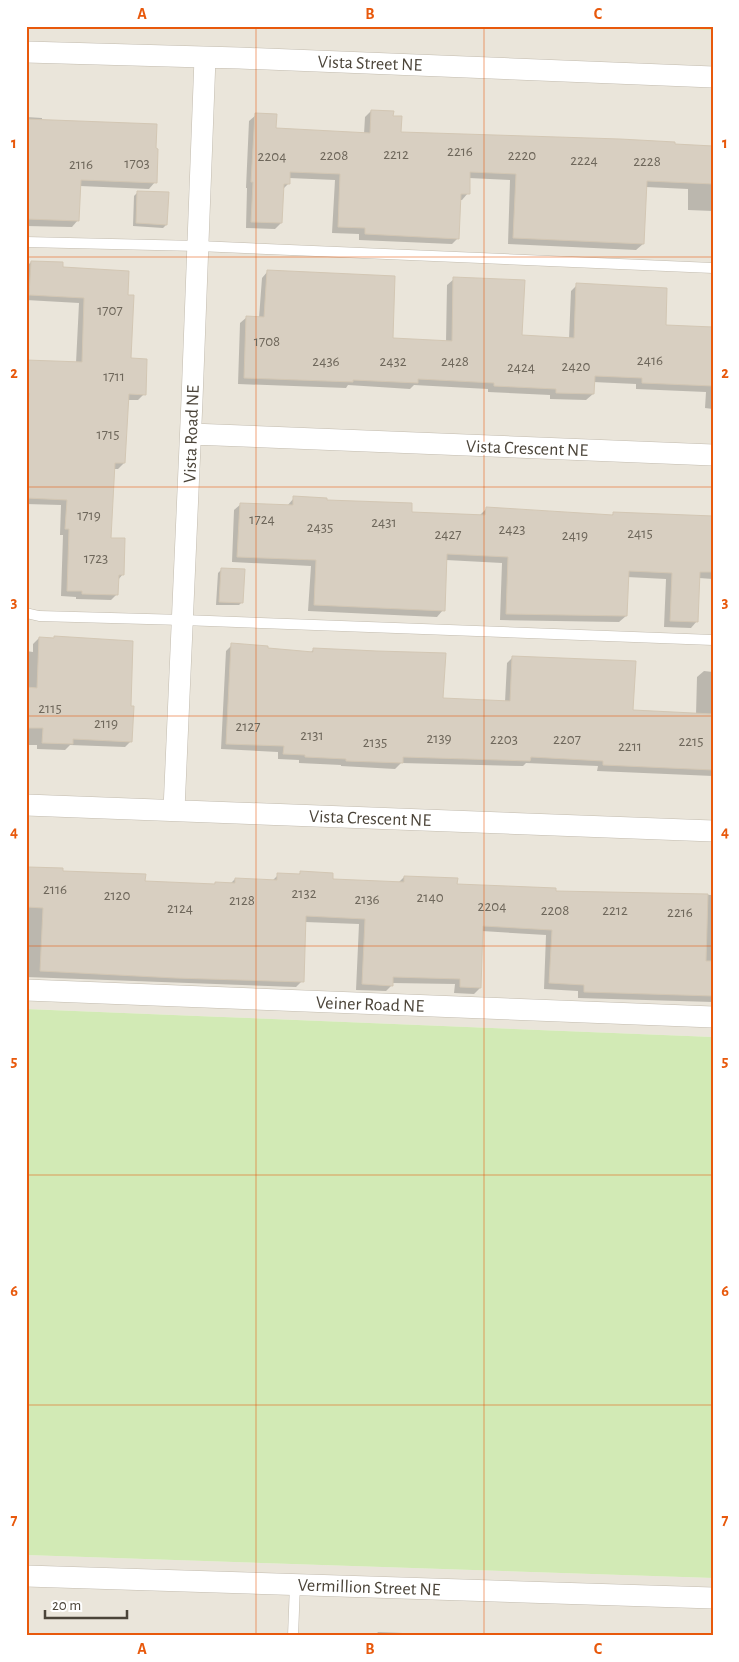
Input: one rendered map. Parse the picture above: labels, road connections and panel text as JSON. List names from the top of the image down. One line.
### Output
{"streets":{"street":["Vista Street NE","Vista Road NE","Vista Crescent NE","Veiner Road NE","Vermillion Street NE"]},"crossings":[["Vista Street NE","Vista Road NE"],["Vista Road NE","Vista Crescent NE"]],"house_numbers":["2216","2212","2208","2220","2204","2224","2228","1703","2116","1707","1708","2416","2436","2432","2428","2420","2424","1711","1715","1719","1724","2431","2435","2423","2415","2427","2419","1723","2115","2119","2127","2131","2139","2203","2207","2215","2135","2211","2116","2132","2120","2140","2136","2128","2204","2124","2208","2212","2216"],"scale_bar":"20 m","grid":{"columns":["A","B","C"],"rows":["1","2","3","4","5","6","7"]}}
